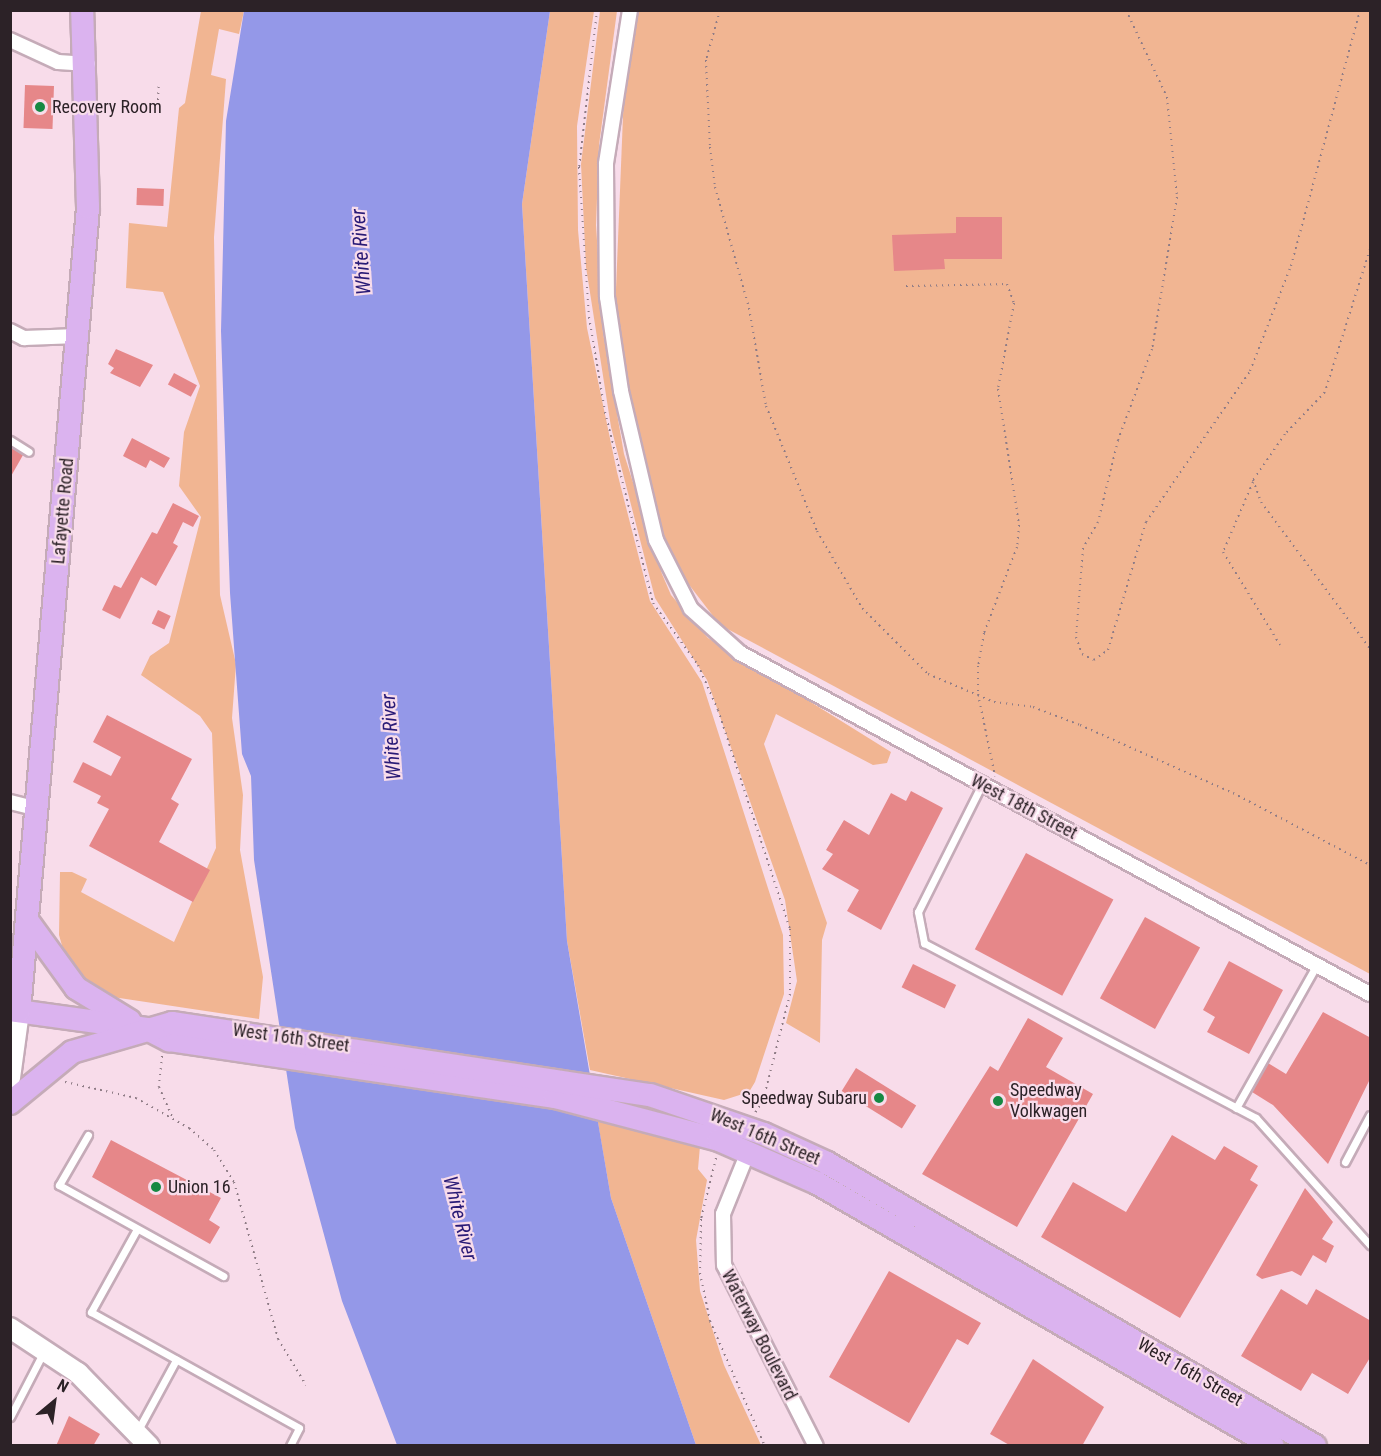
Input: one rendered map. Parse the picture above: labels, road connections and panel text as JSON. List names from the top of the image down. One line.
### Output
{"streets":{"main road":["Lafayette Road","West 16th Street"],"street":["West 18th Street","Waterway Boulevard"]},"crossings":[["Lafayette Road","West 16th Street"],["West 16th Street","Waterway Boulevard"]],"water":["White River"],"places":["Recovery Room","Speedway Subaru","Speedway Volkwagen","Union 16"],"north":"top right"}
